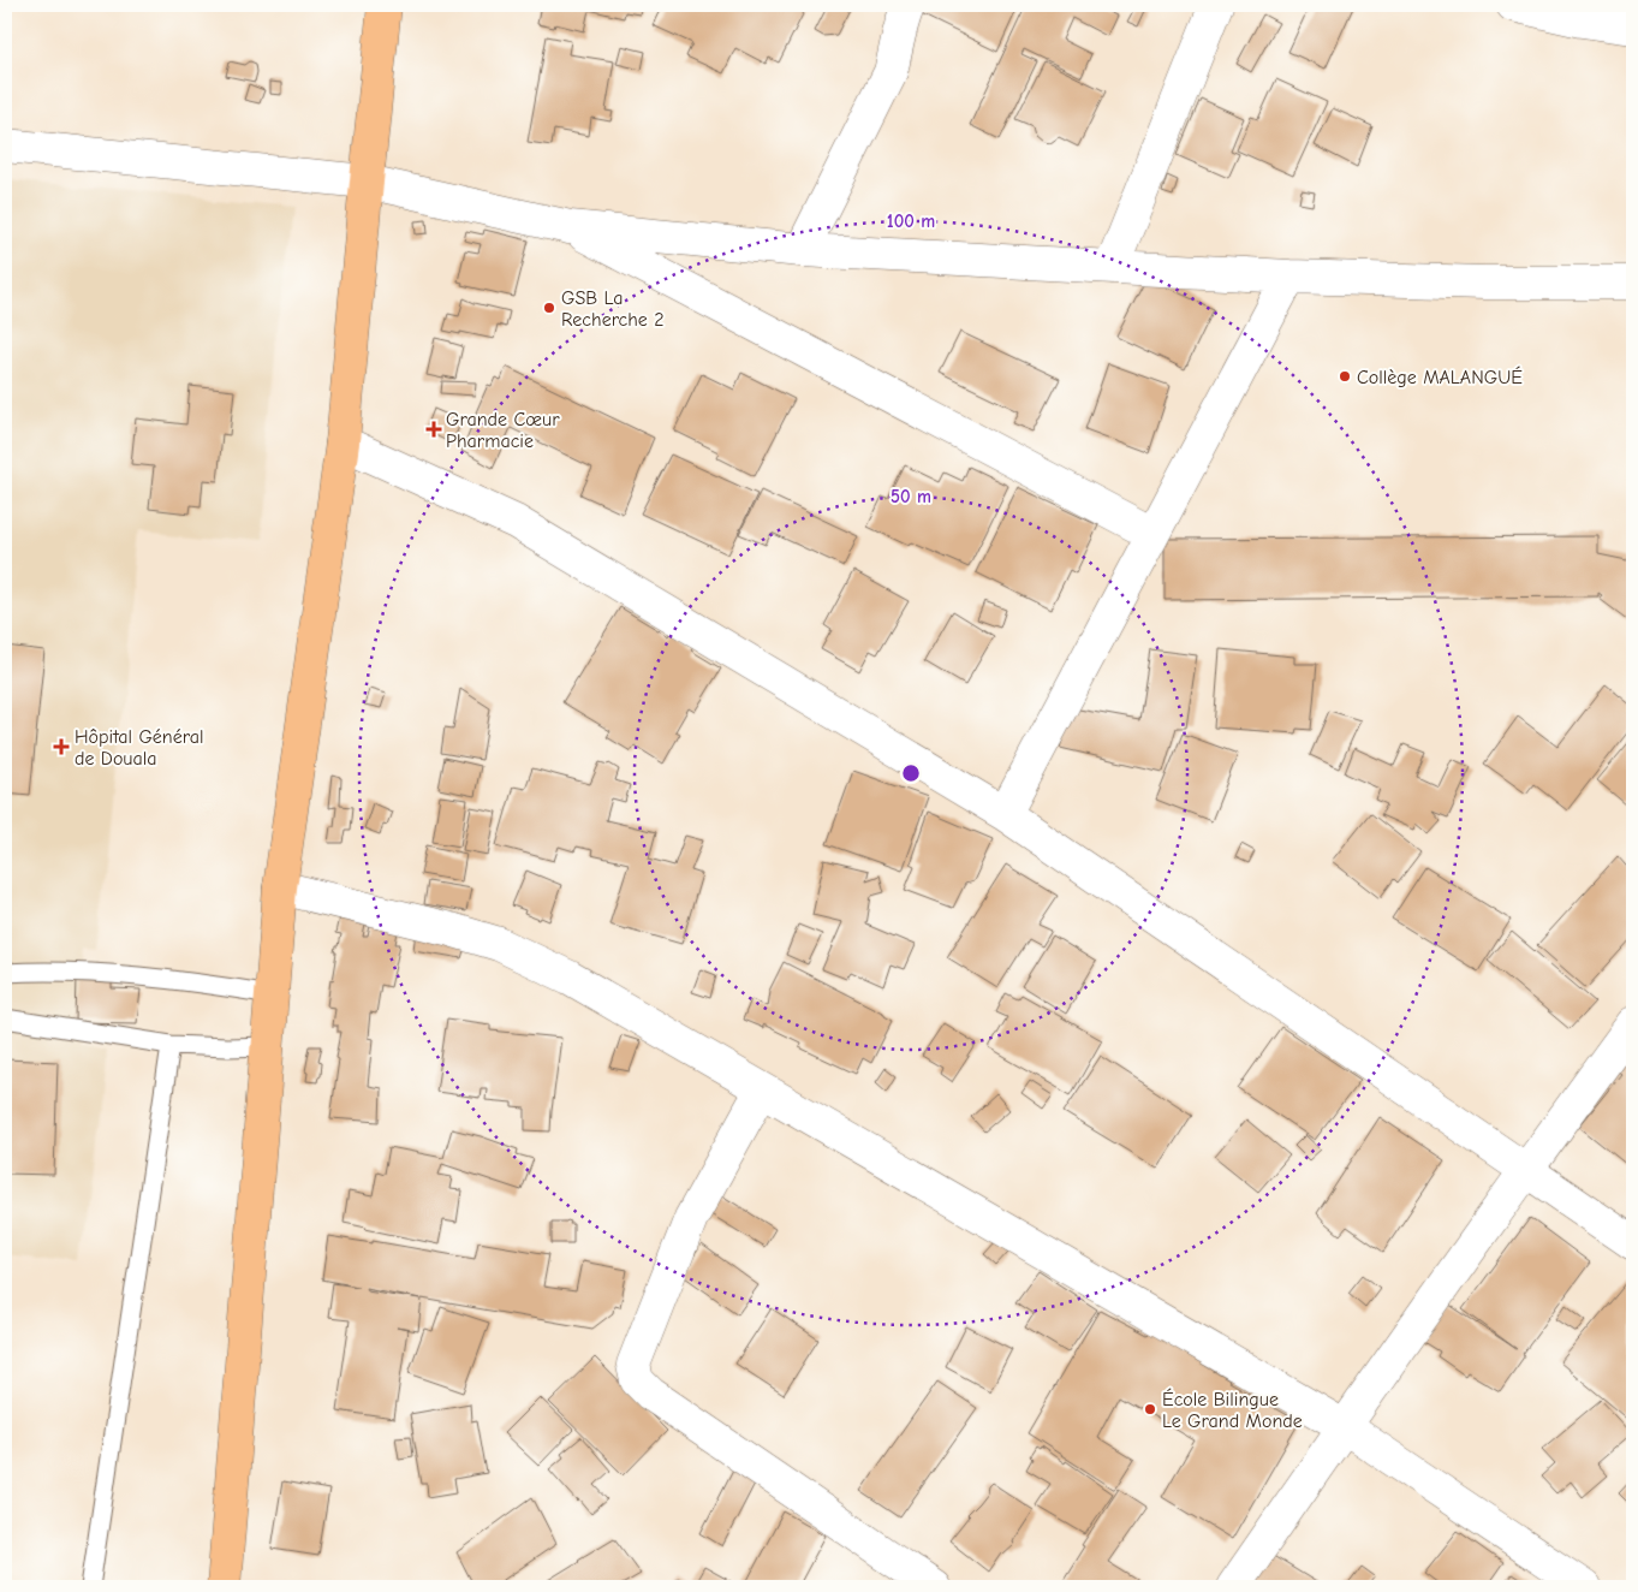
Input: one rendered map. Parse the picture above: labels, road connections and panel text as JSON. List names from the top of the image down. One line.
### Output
{"places":{"other":["GSB La Recherche 2","Collège MALANGUÉ","École Bilingue Le Grand Monde"],"health":["Grande Cœur Pharmacie","Hôpital Général de Douala"]},"rings":["100 m","50 m"]}
